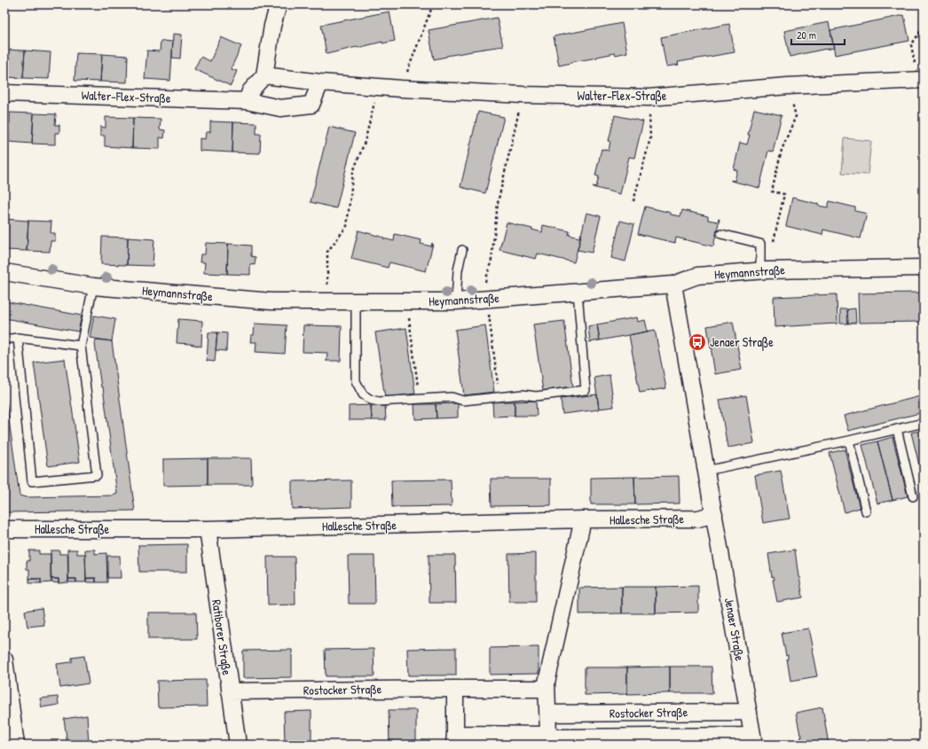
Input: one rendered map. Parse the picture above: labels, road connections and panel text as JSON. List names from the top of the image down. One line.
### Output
{"streets":{"street":["Walter-Flex-Straße","Heymannstraße","Hallesche Straße","Jenaer Straße","Ratiborer Straße","Rostocker Straße"]},"crossings":[["Heymannstraße","Jenaer Straße"],["Hallesche Straße","Jenaer Straße"],["Hallesche Straße","Ratiborer Straße"],["Jenaer Straße","Rostocker Straße"],["Ratiborer Straße","Rostocker Straße"]],"places":{"bus stop":["Jenaer Straße"]},"scale_bar":"20 m"}
